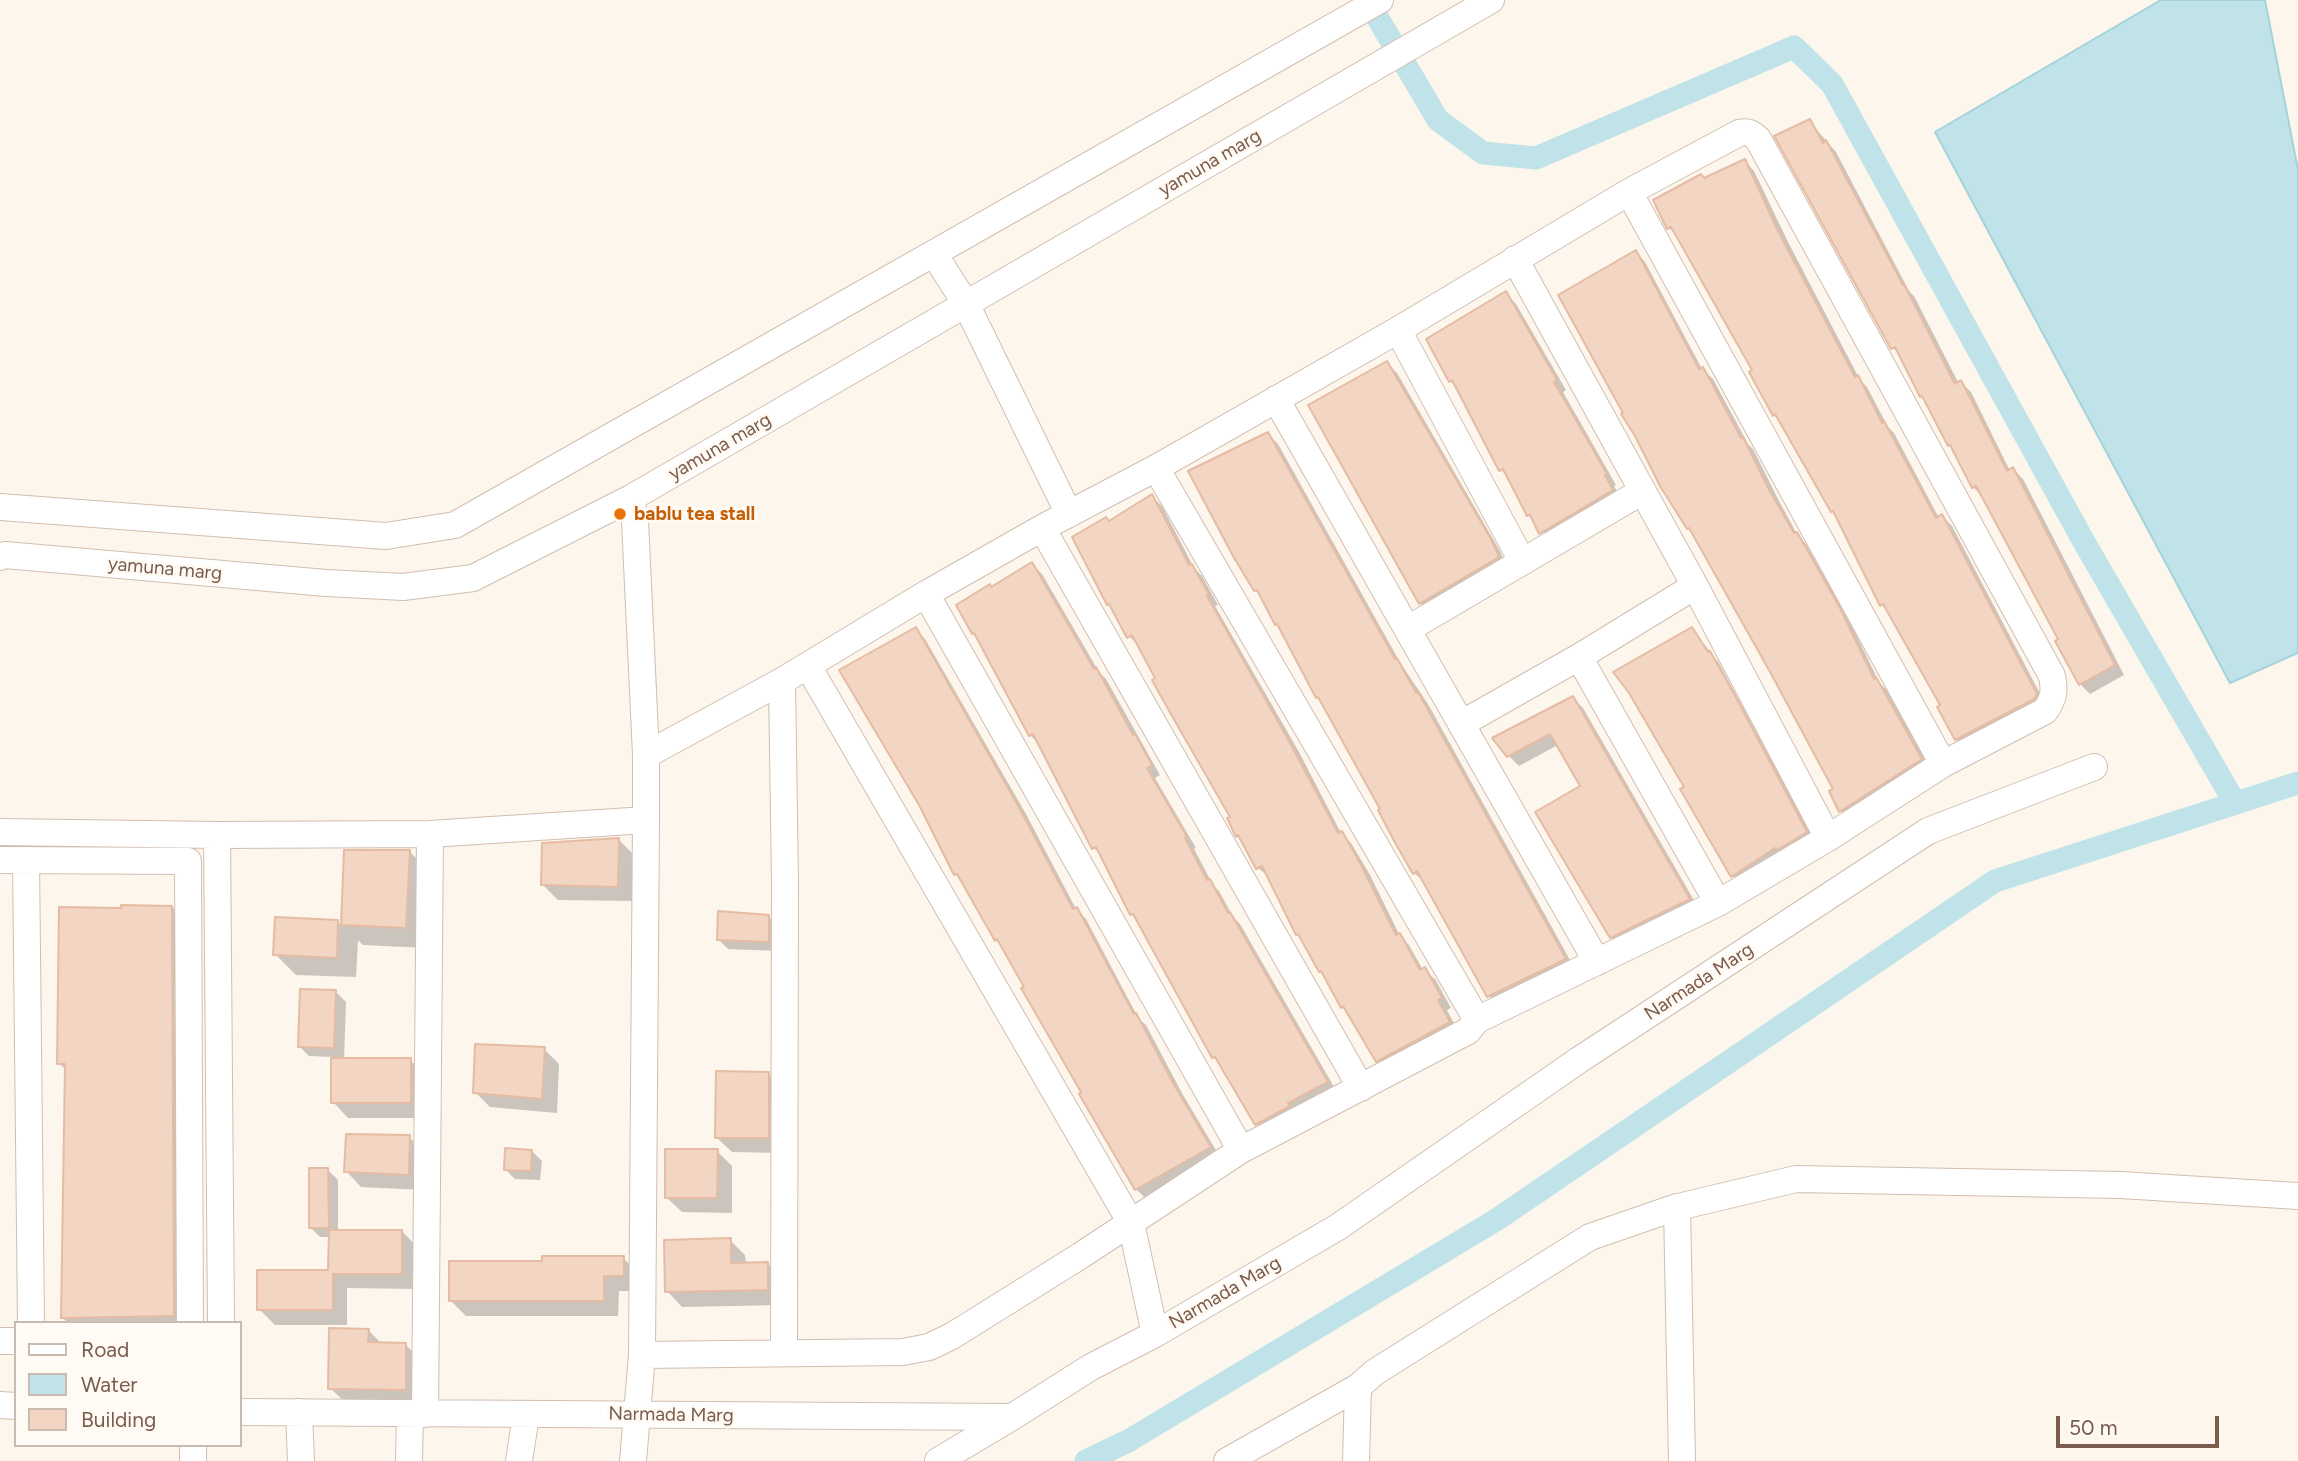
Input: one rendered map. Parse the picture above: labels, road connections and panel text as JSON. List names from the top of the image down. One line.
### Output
{"streets":{"street":["yamuna marg","Narmada Marg"]},"places":["bablu tea stall"],"legend":["Road","Water","Building"],"scale_bar":"50 m"}
